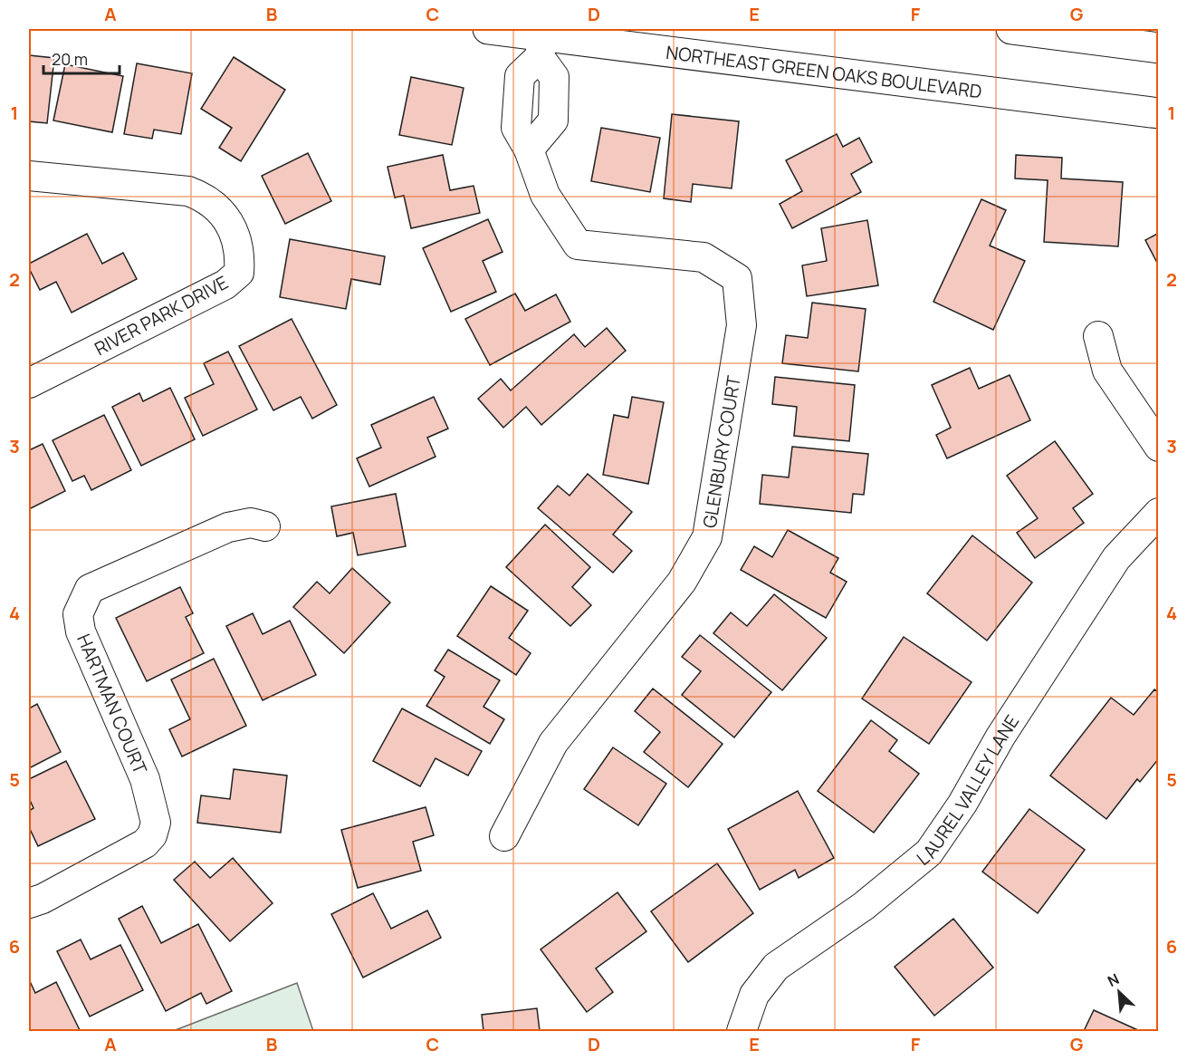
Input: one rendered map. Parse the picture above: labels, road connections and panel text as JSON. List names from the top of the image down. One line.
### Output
{"streets":{"main road":["NORTHEAST GREEN OAKS BOULEVARD"],"street":["RIVER PARK DRIVE","GLENBURY COURT","HARTMAN COURT","LAUREL VALLEY LANE"]},"crossings":[["NORTHEAST GREEN OAKS BOULEVARD","GLENBURY COURT"]],"scale_bar":"20 m","north":"top left","grid":{"columns":["A","B","C","D","E","F","G"],"rows":["1","2","3","4","5","6"]}}
